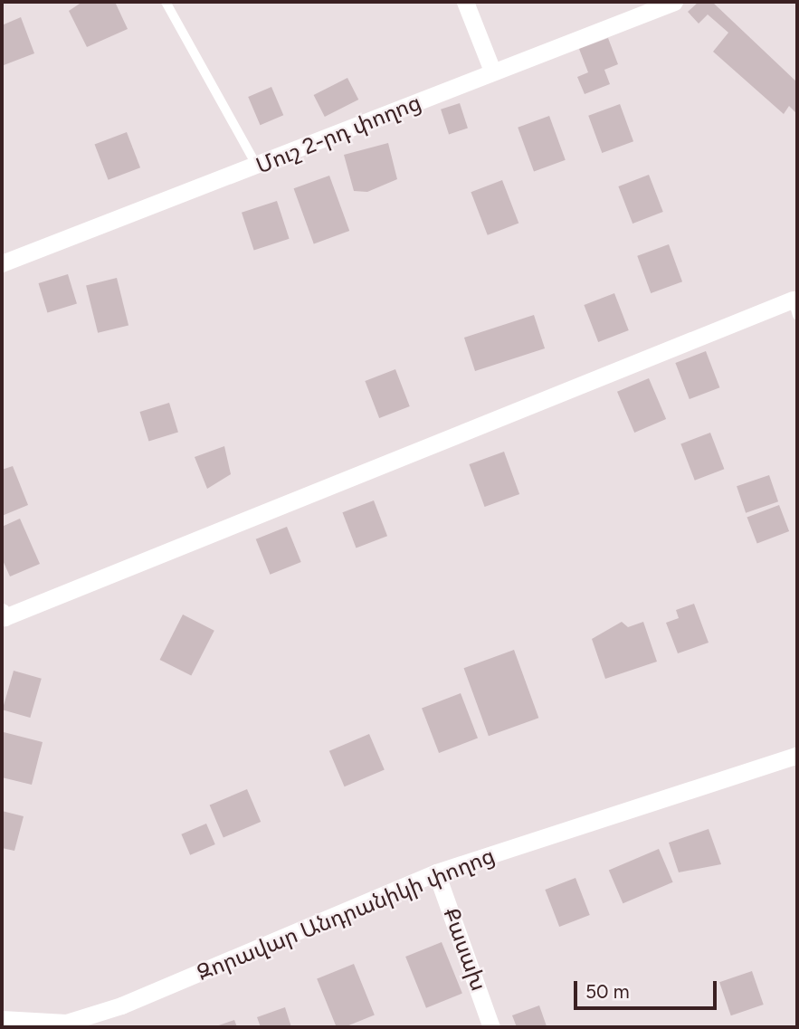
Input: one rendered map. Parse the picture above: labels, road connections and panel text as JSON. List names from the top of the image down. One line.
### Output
{"streets":{"street":["Մուշ 2-րդ փողոց","Զորավար Անդրանիկի փողոց","Քասախ"]},"crossings":[["Զորավար Անդրանիկի փողոց","Քասախ"]],"scale_bar":"50 m"}
